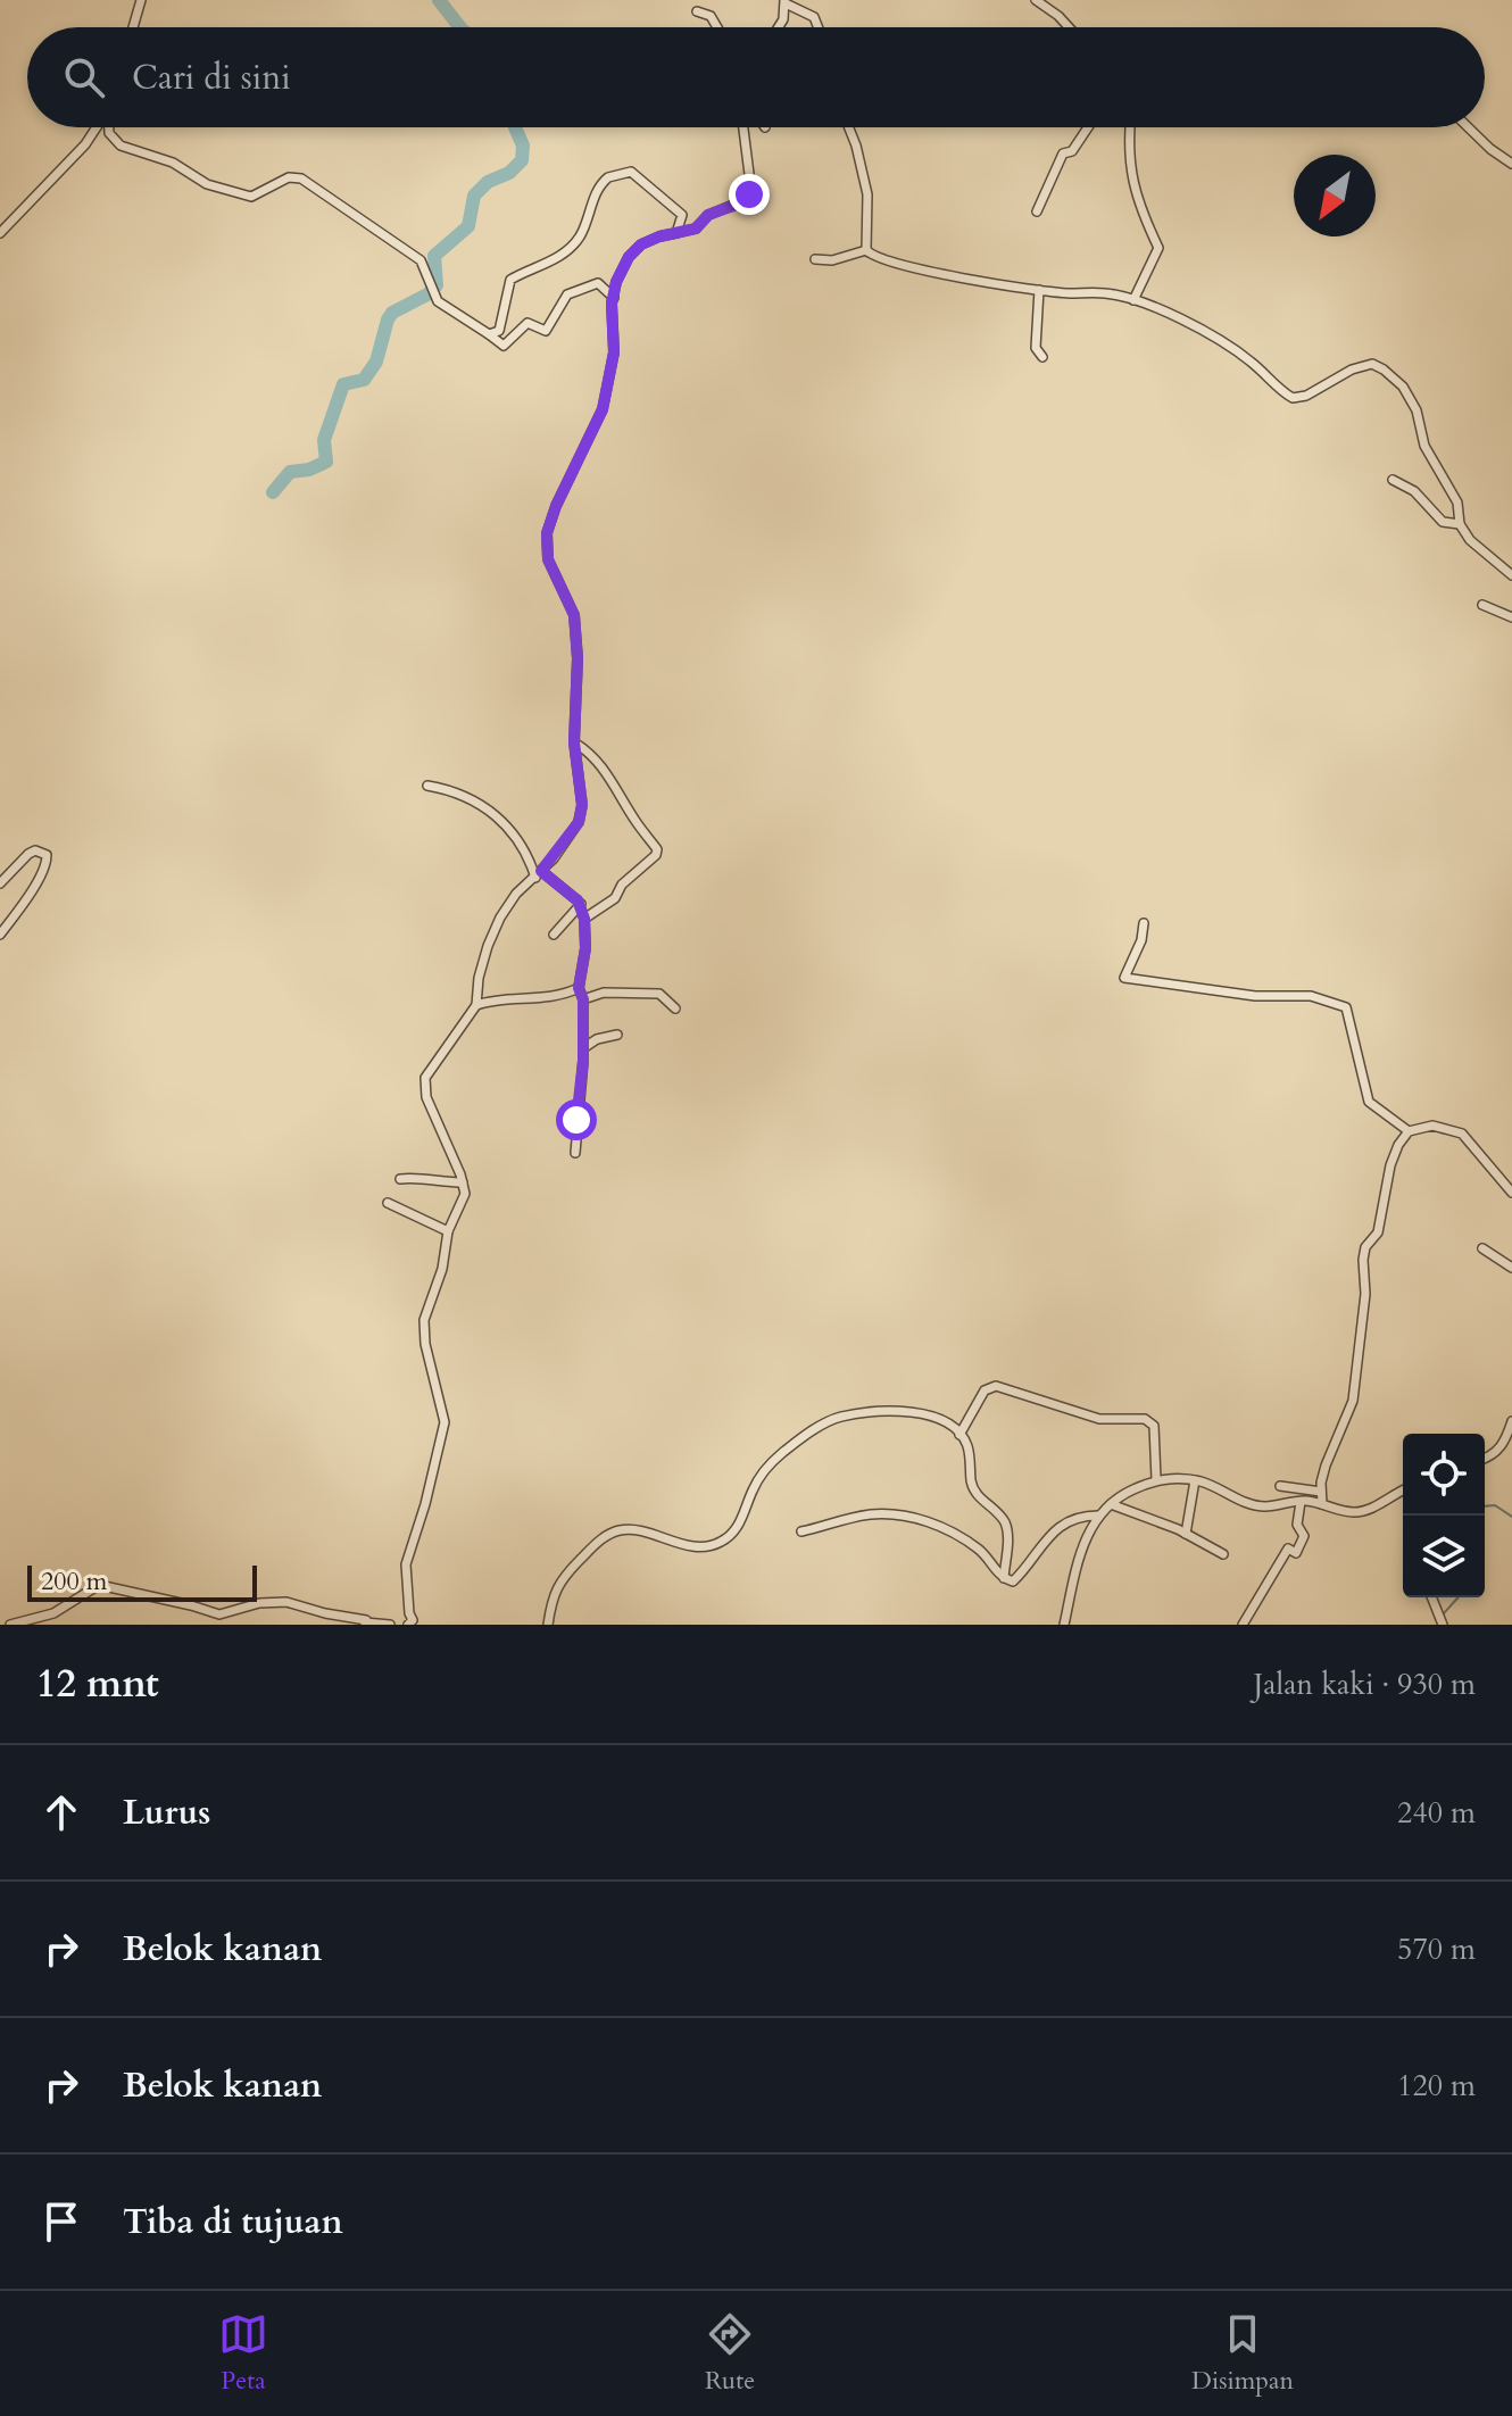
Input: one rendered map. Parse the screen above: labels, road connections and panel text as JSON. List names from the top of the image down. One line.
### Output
{"scale_bar":"200 m","north":"bottom left","page":{"search":"Cari di sini","scale":"200 m","heading":["12 mnt","Jalan kaki · 930 m"],"list":[["Lurus","240 m"],["Belok kanan","570 m"],["Belok kanan","120 m"],"Tiba di tujuan"],"nav":["Peta","Rute","Disimpan"]}}
